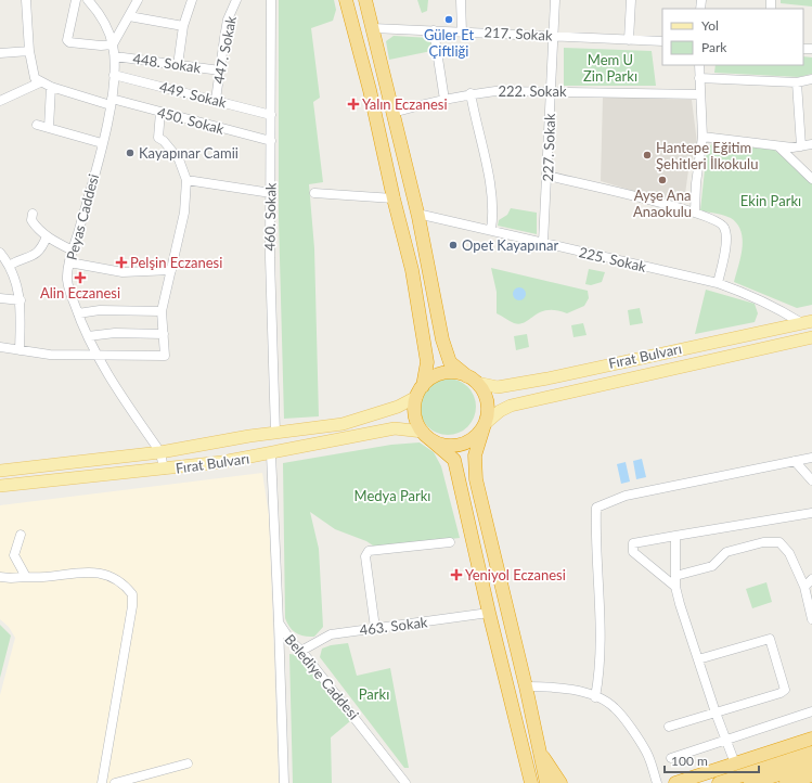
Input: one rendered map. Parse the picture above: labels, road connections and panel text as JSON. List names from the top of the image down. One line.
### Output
{"streets":{"main road":["Fırat Bulvarı"],"street":["217. Sokak","447. Sokak","448. Sokak","222. Sokak","449. Sokak","450. Sokak","227. Sokak","Peyas Caddesi","460. Sokak","225. Sokak","463. Sokak","Belediye Caddesi"]},"crossings":[["217. Sokak","227. Sokak"],["447. Sokak","448. Sokak"],["447. Sokak","449. Sokak"],["448. Sokak","Peyas Caddesi"],["222. Sokak","227. Sokak"],["449. Sokak","Peyas Caddesi"],["449. Sokak","460. Sokak"],["450. Sokak","Peyas Caddesi"],["450. Sokak","460. Sokak"],["227. Sokak","225. Sokak"],["Peyas Caddesi","Fırat Bulvarı"],["460. Sokak","Fırat Bulvarı"],["225. Sokak","Fırat Bulvarı"],["Fırat Bulvarı","Belediye Caddesi"],["463. Sokak","Belediye Caddesi"]],"parks":["Mem U Zin Parkı","Ekin Parkı","Medya Parkı","Parkı"],"places":{"other":["Güler Et Çiftliği","Kayapınar Camii","Hantepe Eğitim Şehitleri İlkokulu","Ayşe Ana Anaokulu","Opet Kayapınar"],"health":["Yalın Eczanesi","Pelşin Eczanesi","Alin Eczanesi","Yeniyol Eczanesi"]},"legend":["Yol","Park"],"scale_bar":"100 m"}
